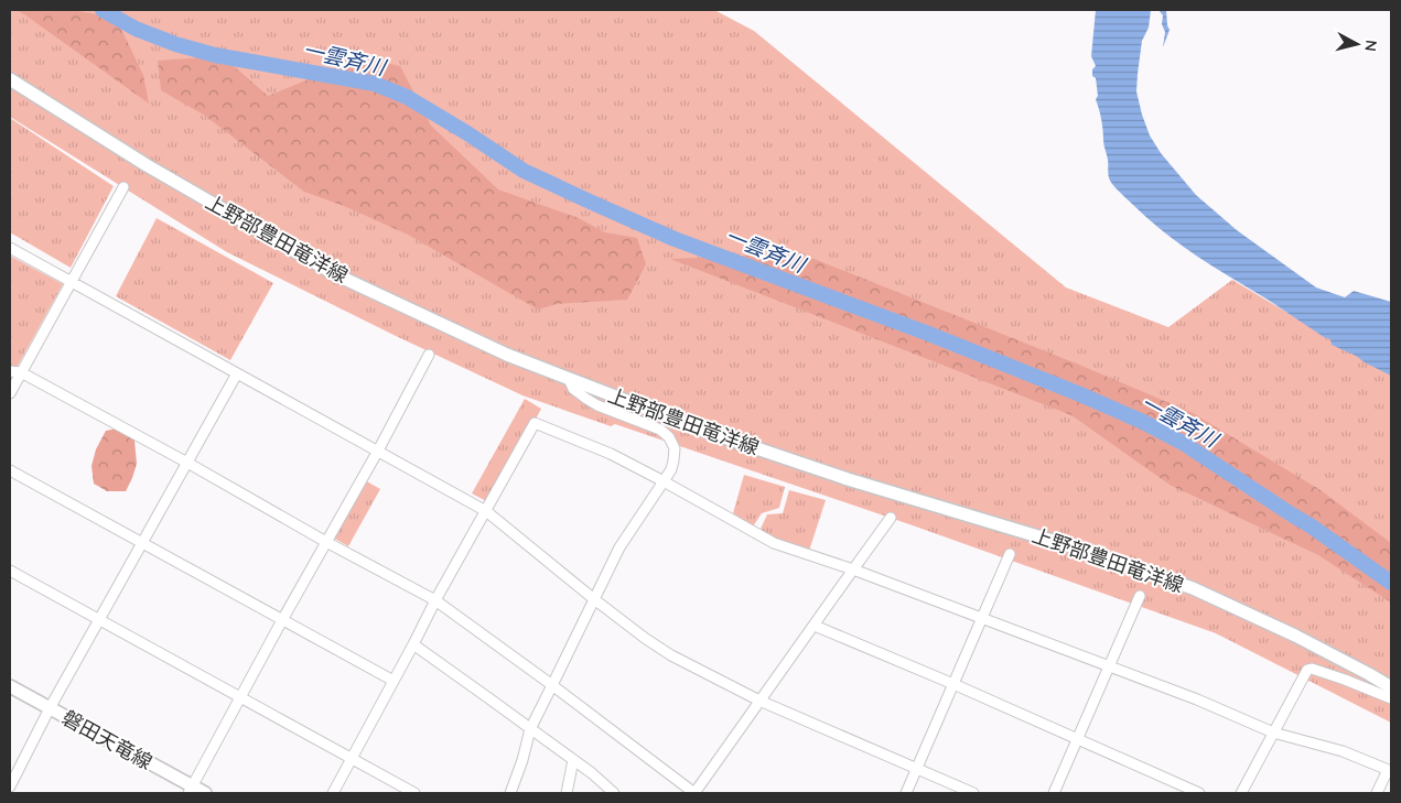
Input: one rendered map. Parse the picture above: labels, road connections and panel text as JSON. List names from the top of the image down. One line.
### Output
{"streets":{"main road":["上野部豊田竜洋線","磐田天竜線"]},"water":["一雲斉川"],"north":"right"}
